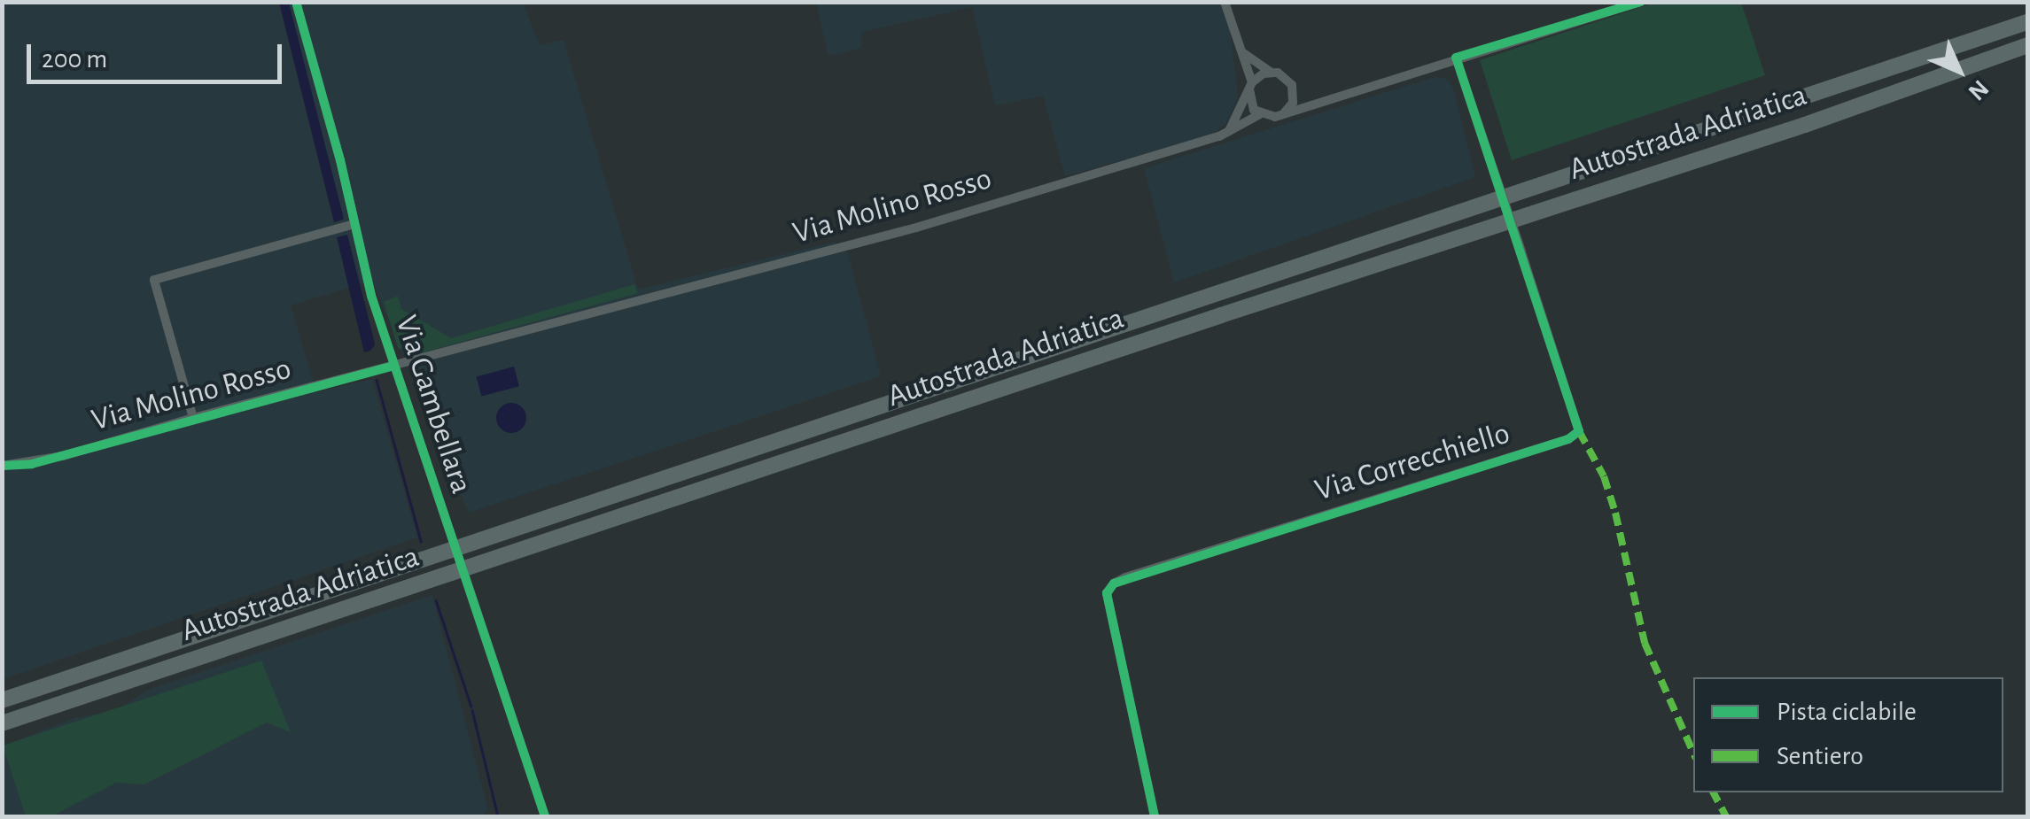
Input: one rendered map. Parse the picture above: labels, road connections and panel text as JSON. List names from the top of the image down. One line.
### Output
{"streets":{"highway":["Autostrada Adriatica"],"street":["Via Molino Rosso","Via Gambellara","Via Correcchiello"]},"crossings":[["Via Molino Rosso","Via Gambellara"]],"legend":["Pista ciclabile","Sentiero"],"scale_bar":"200 m","north":"bottom right"}
